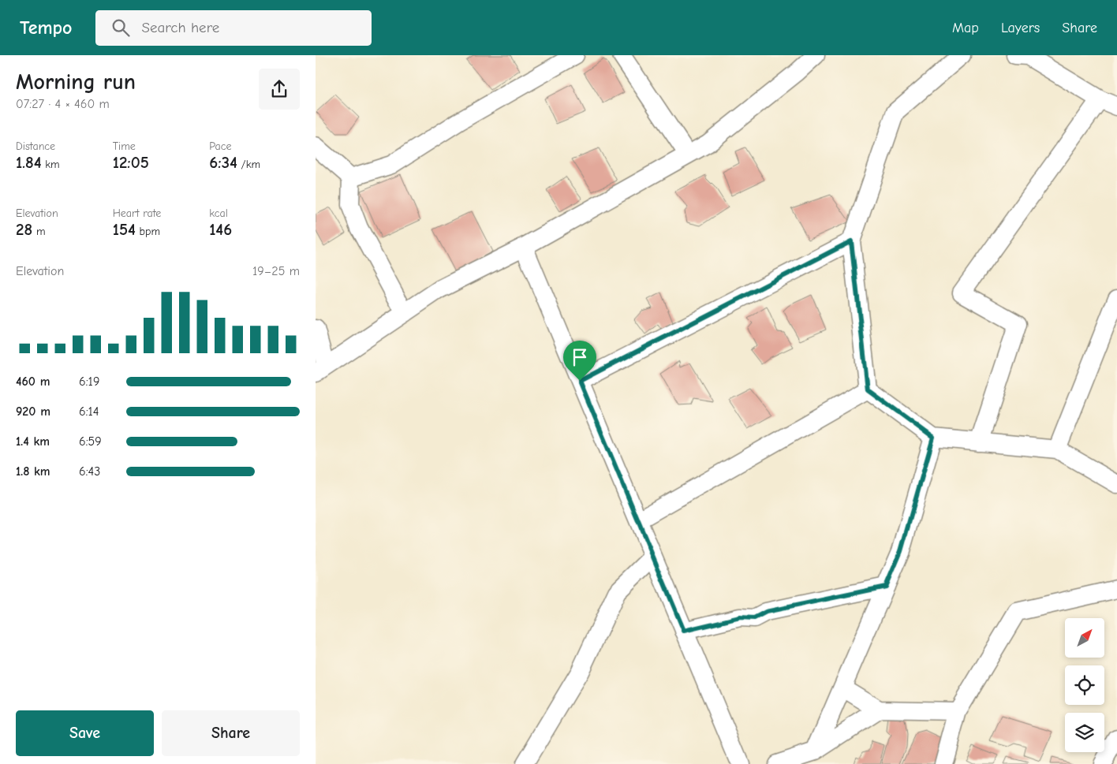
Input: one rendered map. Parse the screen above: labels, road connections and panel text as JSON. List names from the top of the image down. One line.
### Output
{"north":"top right","page":{"header":"Tempo","search":"Search here","nav":["Map","Layers","Share"],"heading":["Morning run","07:27 · 4 × 460 m"],"stats":[["Distance","1.84 km"],["Time","12:05"],["Pace","6:34 /km"],["Elevation","28 m"],["Heart rate","154 bpm"],["kcal","146"]],"chart":["Elevation","19–25 m"],"list":[{"name":"460 m","note":"6:19"},{"name":"920 m","note":"6:14"},{"name":"1.4 km","note":"6:59"},{"name":"1.8 km","note":"6:43"}],"buttons":["Save","Share"]}}
